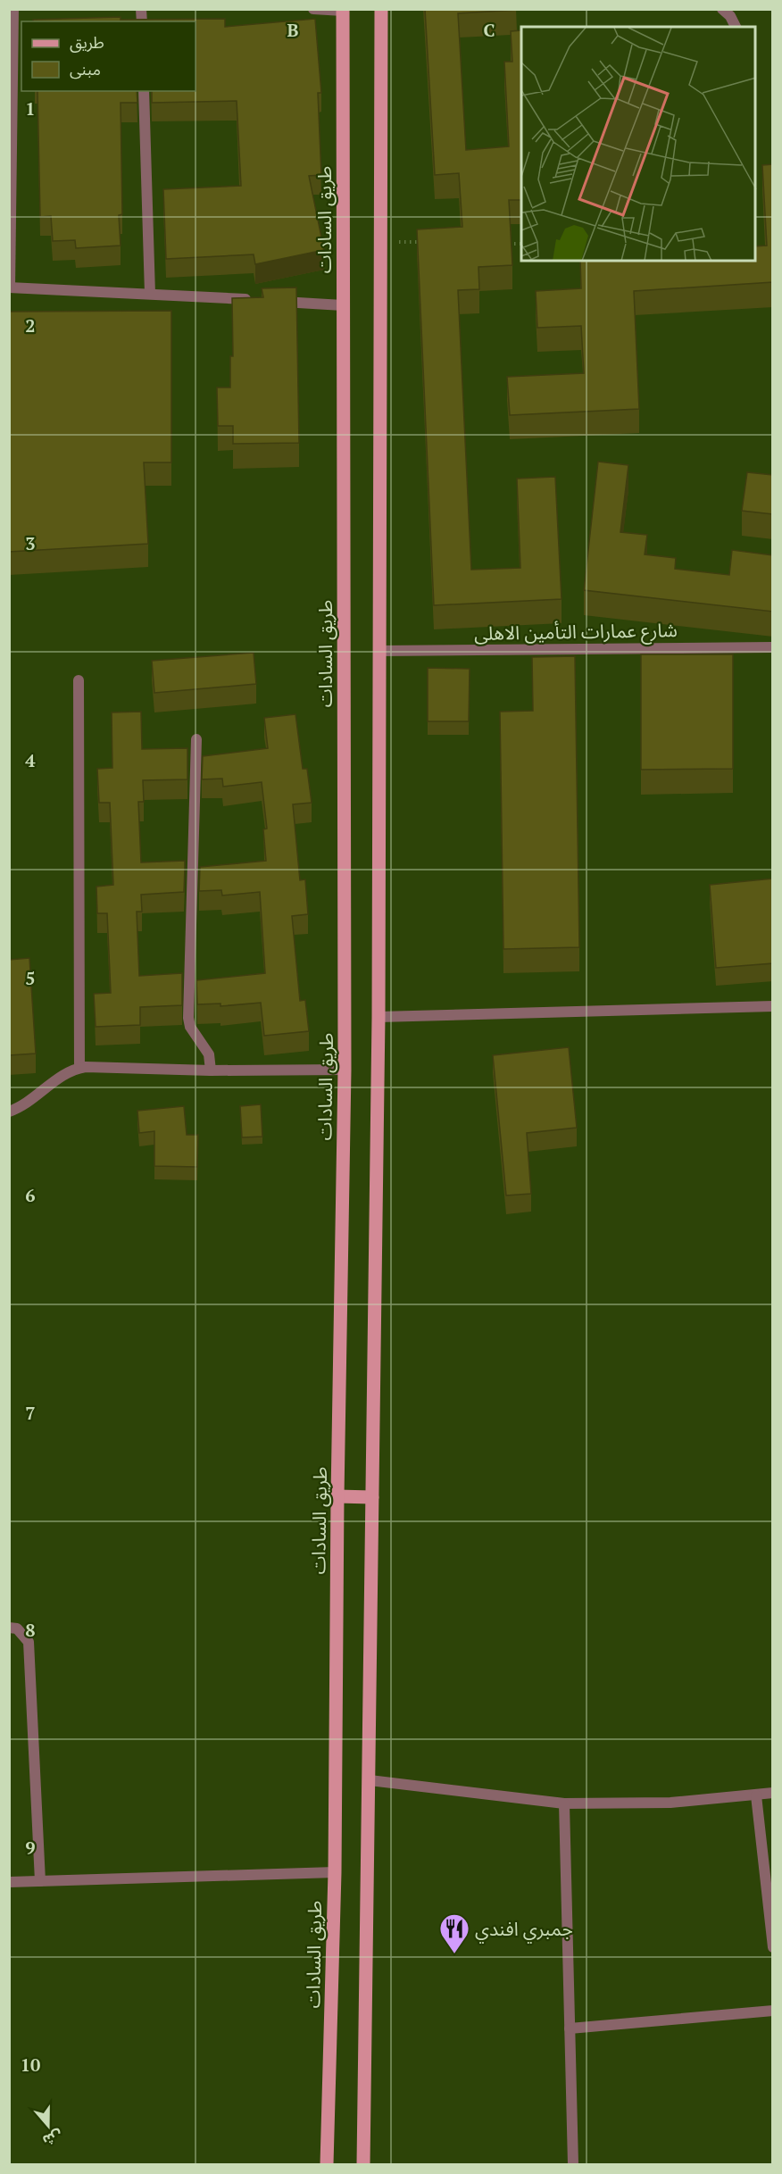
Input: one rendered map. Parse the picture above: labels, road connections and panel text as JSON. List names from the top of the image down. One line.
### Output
{"streets":{"main road":["طريق السادات"],"street":["شارع عمارات التأمين الاهلى"]},"places":{"restaurant":["جمبري افندي"]},"legend":["طريق","مبنى"],"north":"bottom","grid":{"columns":["B","C"],"rows":["1","2","3","4","5","6","7","8","9","10"]}}
